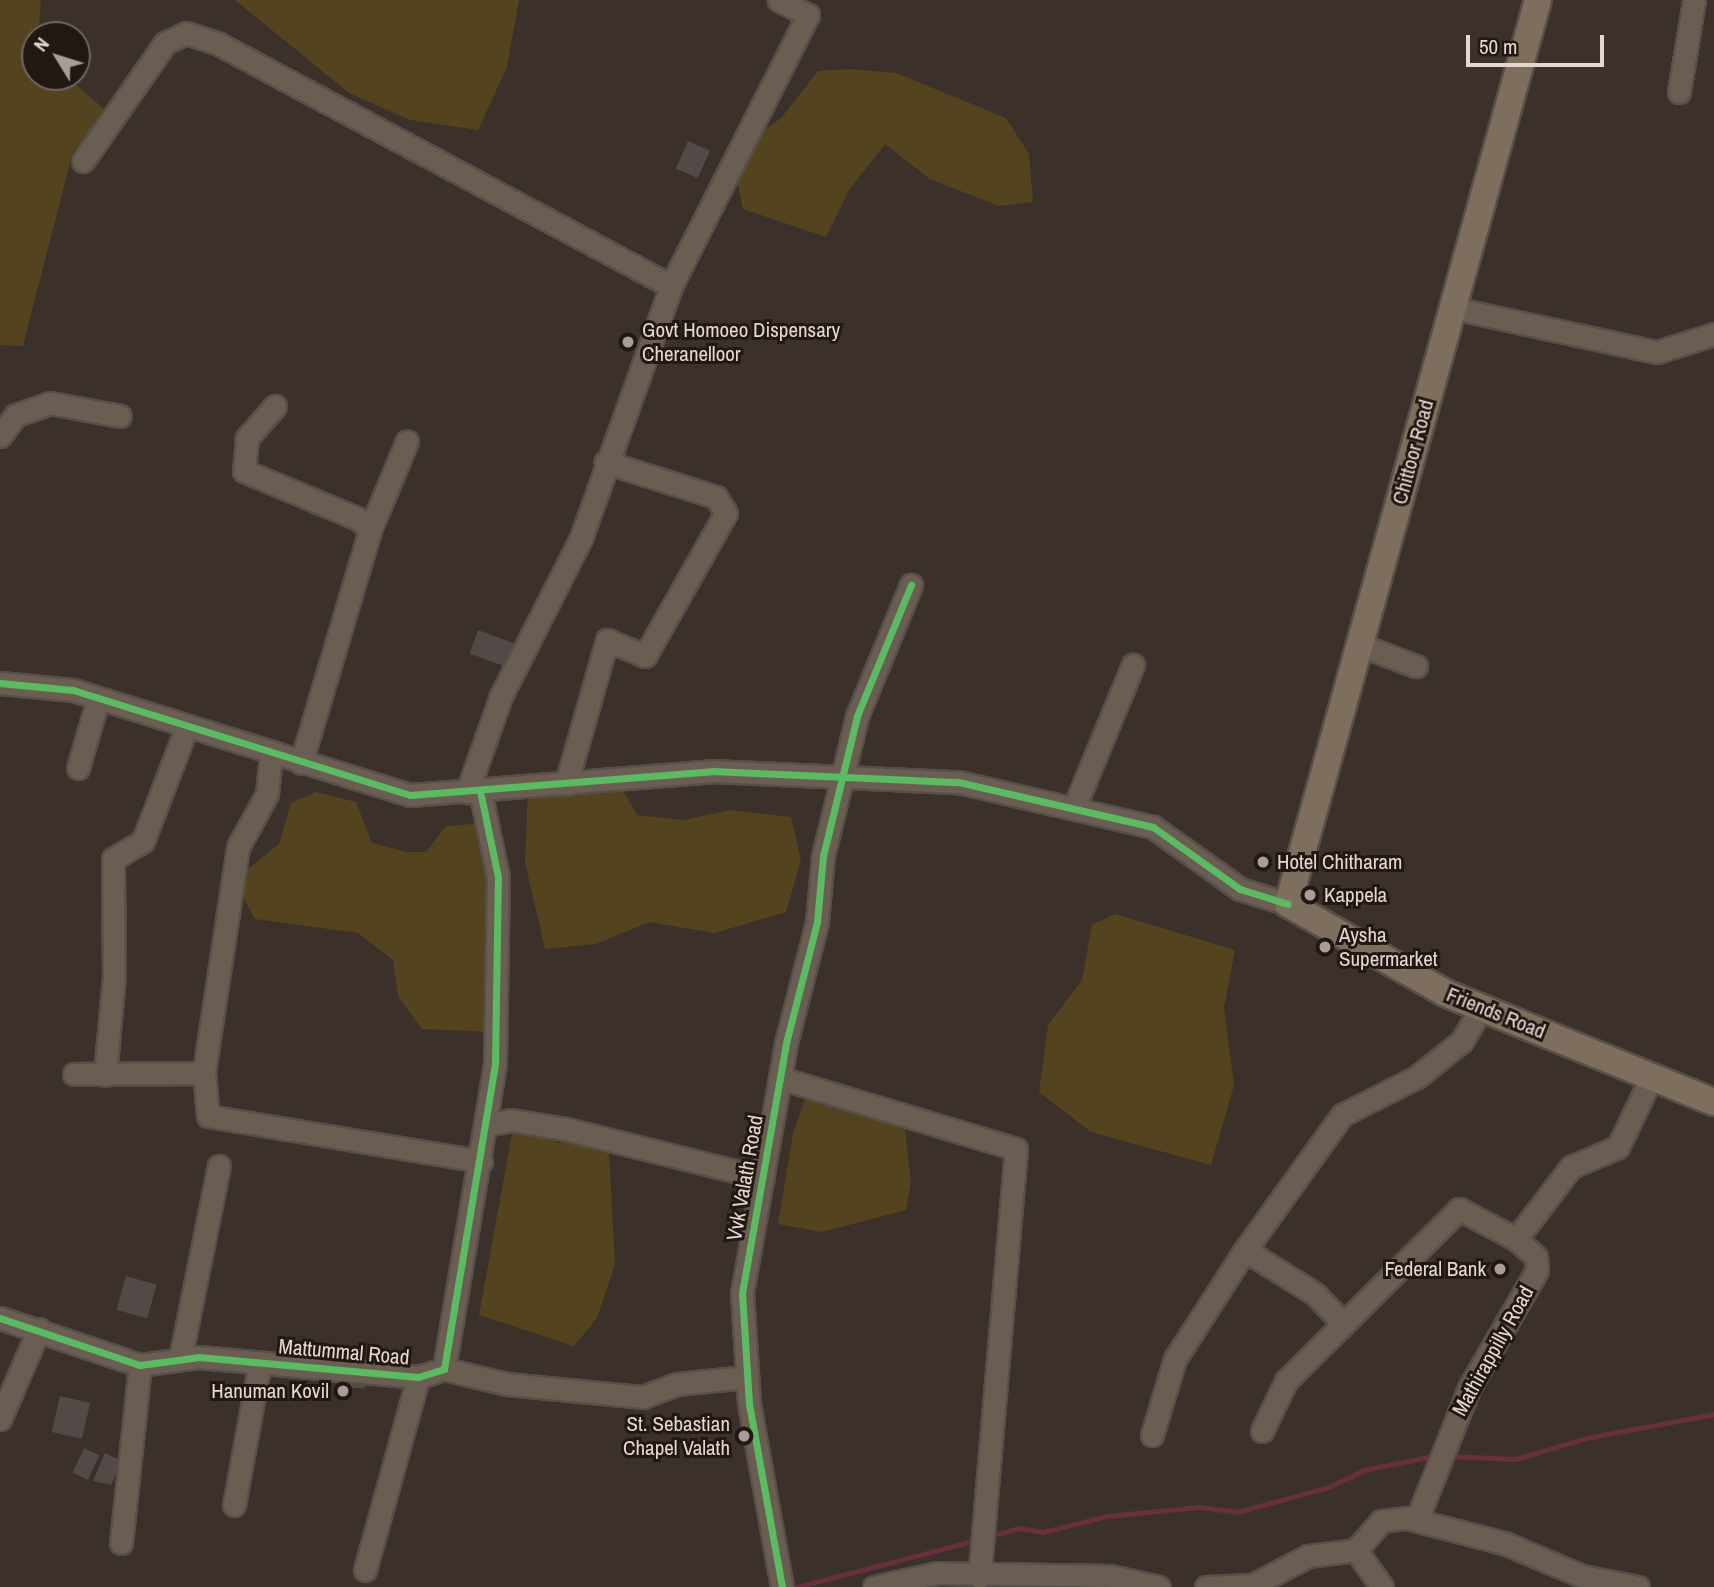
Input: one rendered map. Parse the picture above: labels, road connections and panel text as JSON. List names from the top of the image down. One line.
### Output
{"streets":{"main road":["Chittoor Road","Friends Road"],"street":["Vvk Valath Road","Mathirappilly Road","Mattummal Road"]},"crossings":[["Chittoor Road","Friends Road"]],"places":["Govt Homoeo Dispensary Cheranelloor","Hotel Chitharam","Kappela","Aysha Supermarket","Federal Bank","Hanuman Kovil","St. Sebastian Chapel Valath"],"scale_bar":"50 m","north":"top left"}
